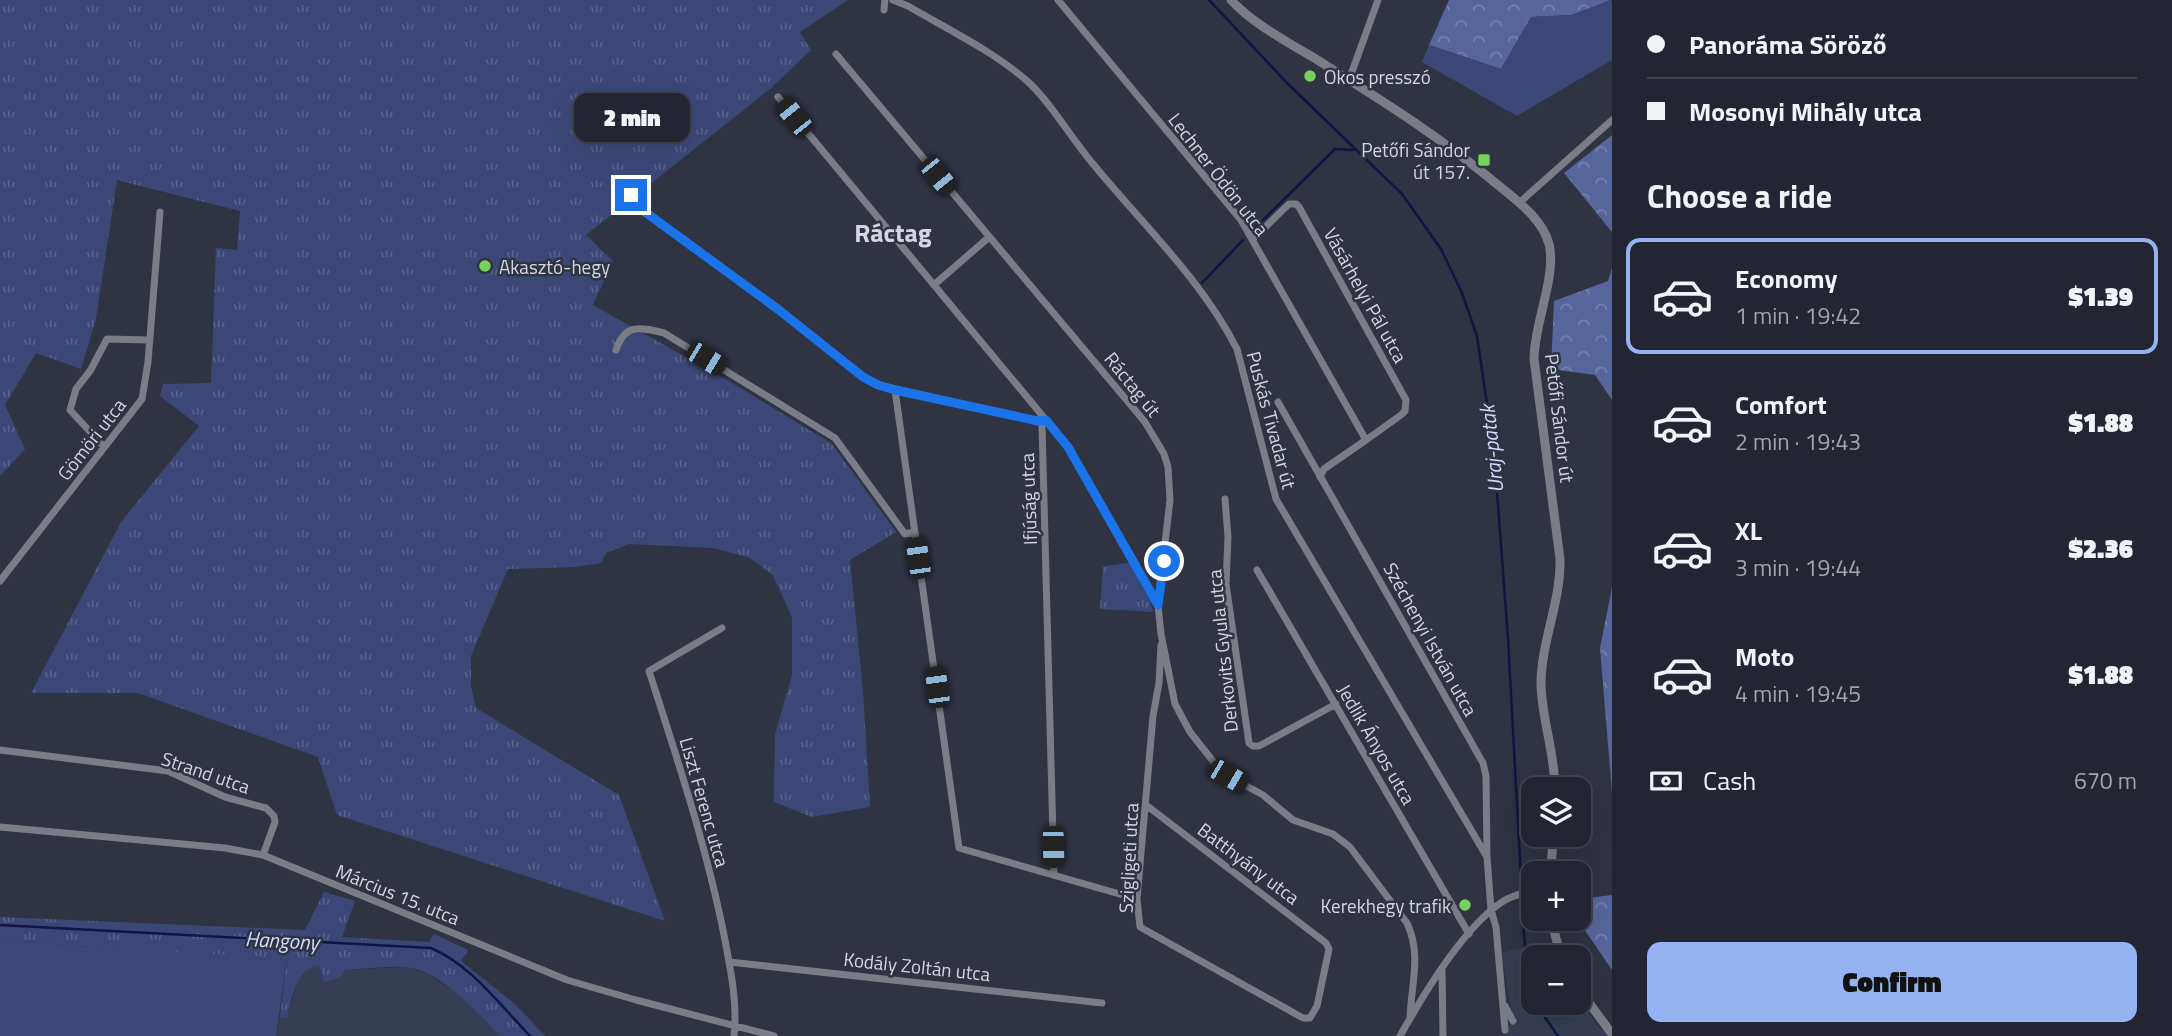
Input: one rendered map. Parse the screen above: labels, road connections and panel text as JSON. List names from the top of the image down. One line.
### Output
{"streets":{"street":["Lechner Ödön utca","Vásárhelyi Pál utca","Ráctag út","Petőfi Sándor út","Puskás Tivadar út","Gömöri utca","Ifjúság utca","Széchenyi István utca","Derkovits Gyula utca","Jedlik Ányos utca","Strand utca","Liszt Ferenc utca","Szigligeti utca","Batthyány utca","Március 15. utca","Kodály Zoltán utca"]},"crossings":[["Lechner Ödön utca","Vásárhelyi Pál utca"],["Puskás Tivadar út","Széchenyi István utca"],["Derkovits Gyula utca","Jedlik Ányos utca"],["Strand utca","Március 15. utca"],["Liszt Ferenc utca","Március 15. utca"],["Liszt Ferenc utca","Kodály Zoltán utca"],["Szigligeti utca","Batthyány utca"]],"districts":["Ráctag"],"water":["Uraj-patak","Hangony"],"places":{"other":["Okos presszó","Akasztó-hegy","Kerekhegy trafik"],"transit":["Petőfi Sándor út 157."]},"page":{"banner":["Panoráma Söröző","Mosonyi Mihály utca"],"bubble":"2 min","heading":"Choose a ride","list":[{"name":"Economy","note":"1 min · 19:42","value":"$1.39"},{"name":"Comfort","note":"2 min · 19:43","value":"$1.88"},{"name":"XL","note":"3 min · 19:44","value":"$2.36"},{"name":"Moto","note":"4 min · 19:45","value":"$1.88"}],"pay":["Cash","670 m"],"map_buttons":["+","−"],"buttons":"Confirm"}}
